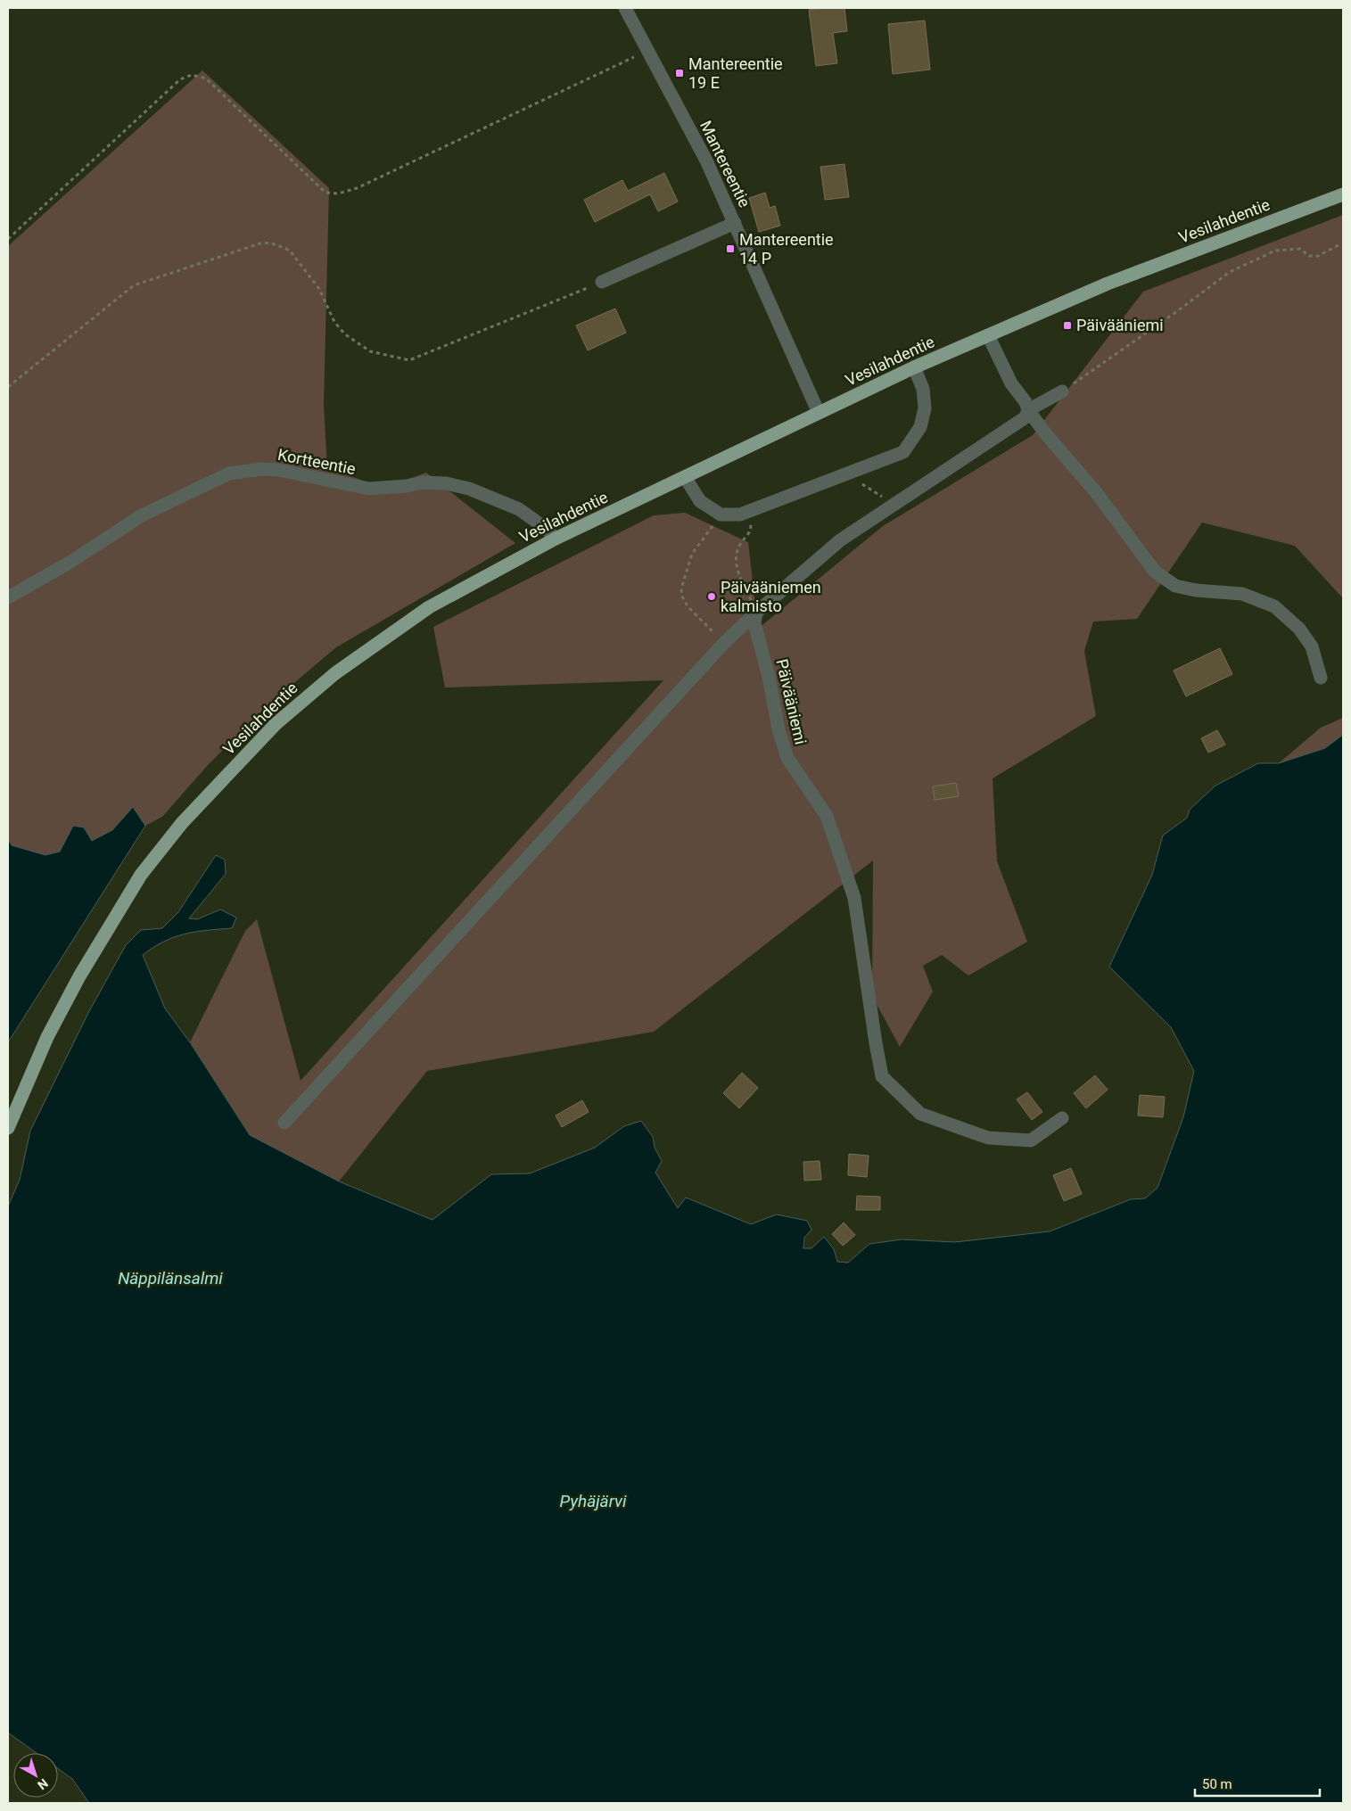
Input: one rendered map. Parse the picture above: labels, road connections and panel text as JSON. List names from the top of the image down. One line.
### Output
{"streets":{"main road":["Vesilahdentie"],"street":["Mantereentie","Kortteentie","Päivääniemi"]},"crossings":[["Mantereentie","Vesilahdentie"],["Vesilahdentie","Kortteentie"]],"water":["Näppilänsalmi","Pyhäjärvi"],"places":{"transit":["Mantereentie 19 E","Mantereentie 14 P","Päivääniemi"],"other":["Päivääniemen kalmisto"]},"scale_bar":"50 m","north":"bottom right"}
